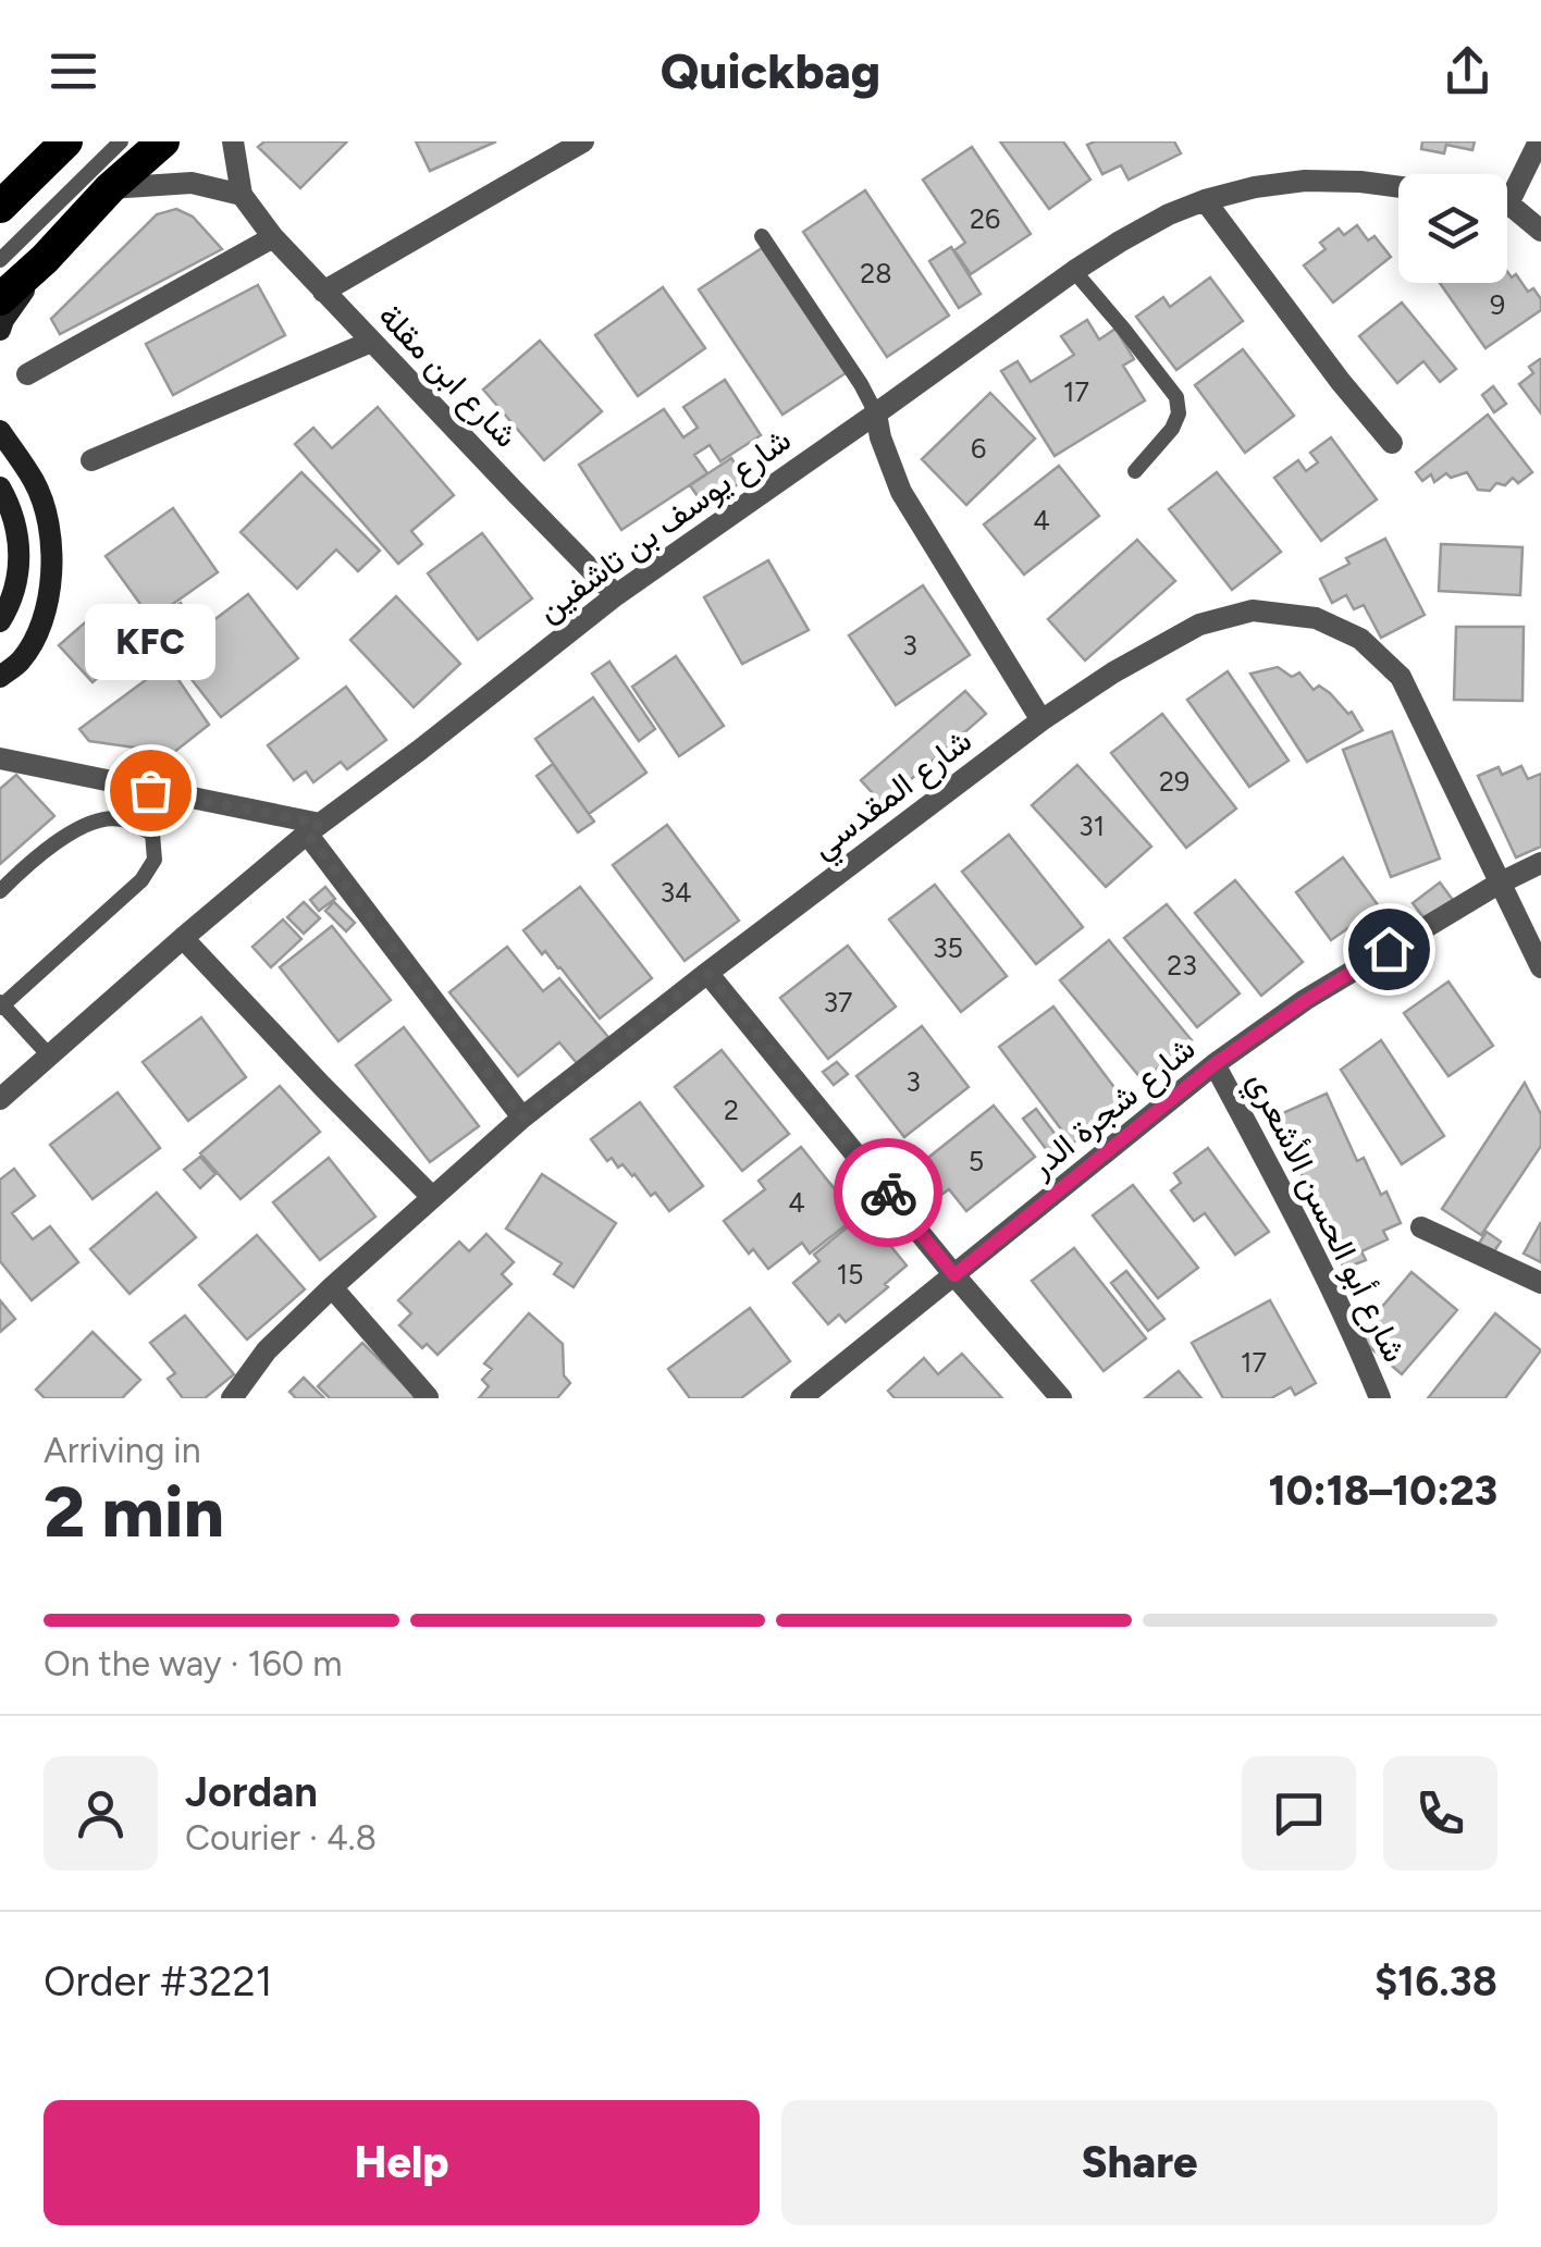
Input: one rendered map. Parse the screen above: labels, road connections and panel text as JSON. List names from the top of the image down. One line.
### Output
{"streets":{"street":["شارع ابن مقلة","شارع يوسف بن تاشفين","شارع المقدسي","شارع شجرة الدر","شارع أبو الحسن الأشعري"]},"crossings":[["شارع ابن مقلة","شارع يوسف بن تاشفين"],["شارع المقدسي","شارع شجرة الدر"],["شارع شجرة الدر","شارع أبو الحسن الأشعري"]],"places":["KFC"],"house_numbers":["26","28","9","17","6","4","3","29","31","34","35","23","37","3","2","5","4","15","17"],"page":{"header":"Quickbag","bubble":"KFC","heading":["2 min","Arriving in","10:18–10:23"],"panel":["Jordan","Courier · 4.8","Order #3221","$16.38"],"bar":"On the way · 160 m","buttons":["Help","Share"]}}
